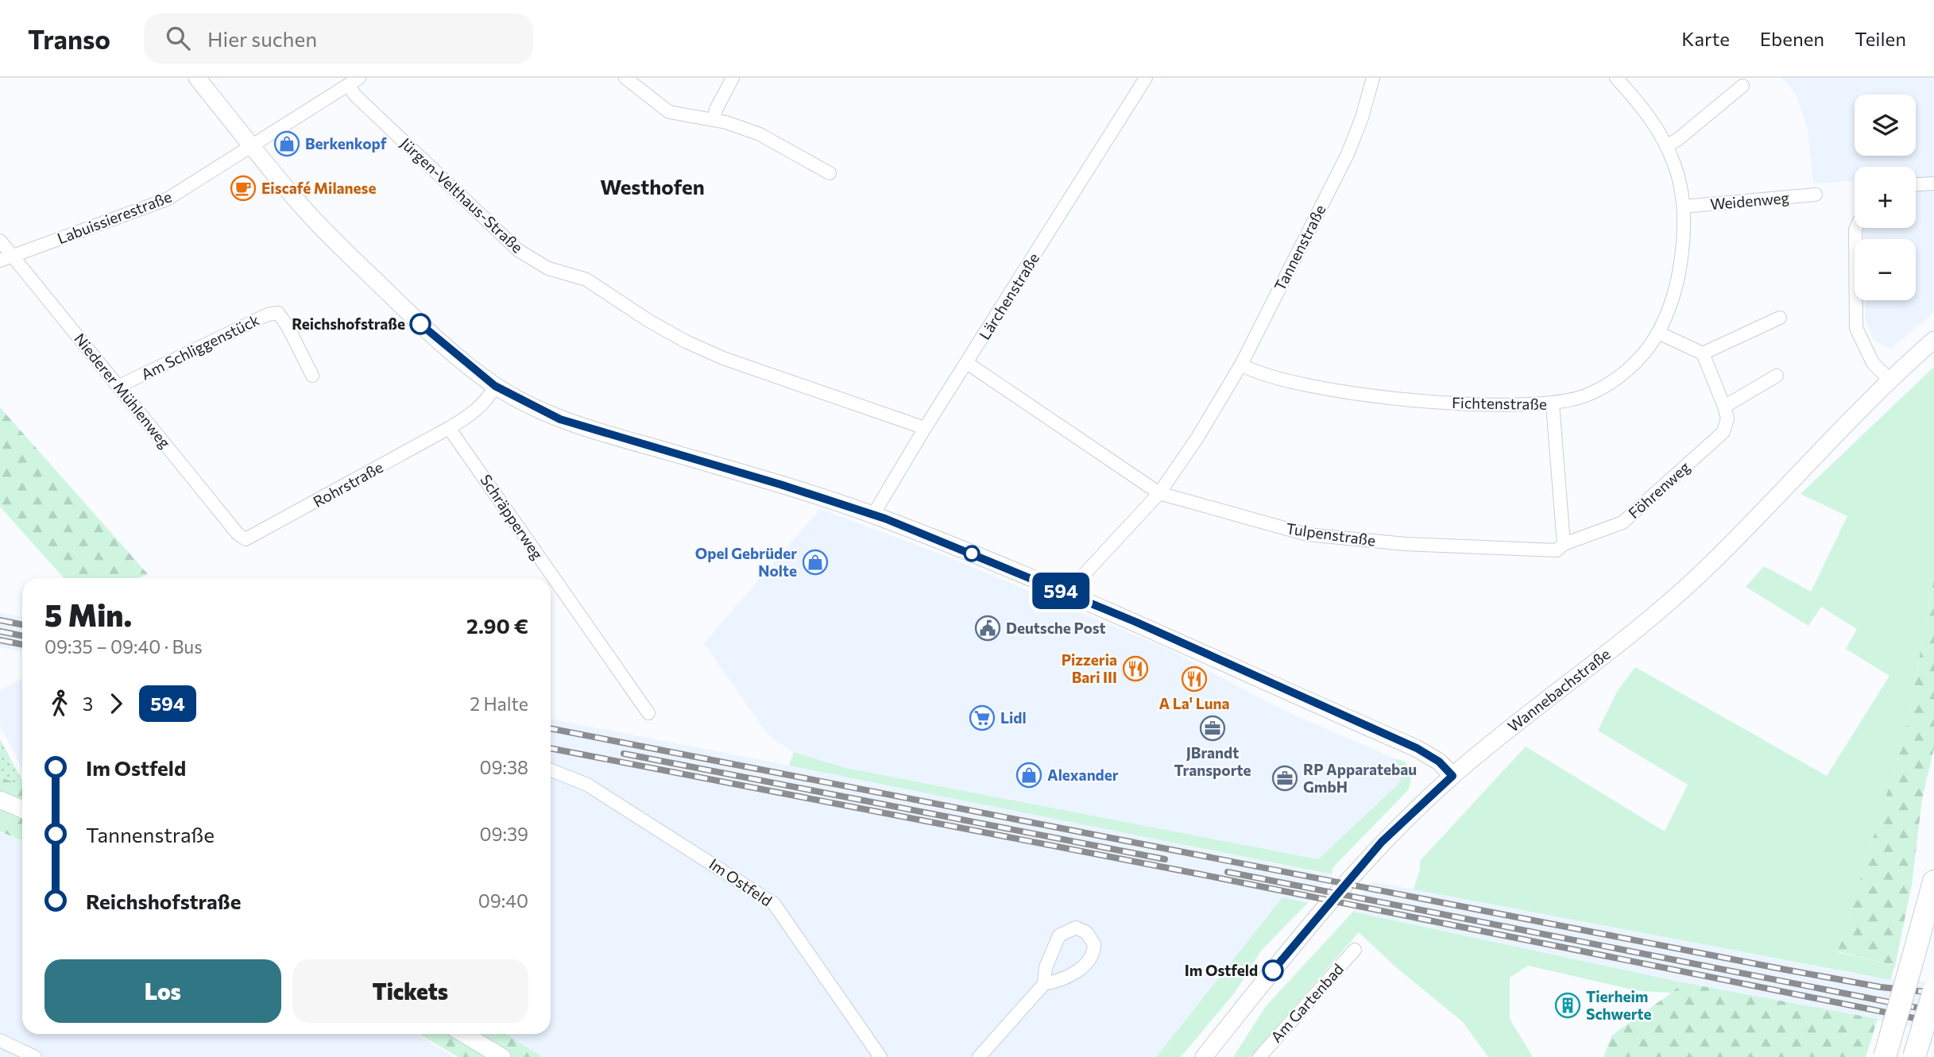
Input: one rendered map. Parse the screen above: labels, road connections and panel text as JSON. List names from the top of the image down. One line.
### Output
{"streets":{"street":["Jürgen-Velthaus-Straße","Weidenweg","Labuissierestraße","Tannenstraße","Lärchenstraße","Am Schliggenstück","Niederer Mühlenweg","Fichtenstraße","Rohrstraße","Föhrenweg","Schräpperweg","Tulpenstraße","Wannebachstraße","Im Ostfeld","Am Gartenbad"]},"crossings":[["Jürgen-Velthaus-Straße","Labuissierestraße"],["Jürgen-Velthaus-Straße","Lärchenstraße"],["Weidenweg","Fichtenstraße"],["Labuissierestraße","Niederer Mühlenweg"],["Tannenstraße","Fichtenstraße"],["Tannenstraße","Tulpenstraße"],["Lärchenstraße","Tulpenstraße"],["Am Schliggenstück","Niederer Mühlenweg"],["Niederer Mühlenweg","Rohrstraße"],["Rohrstraße","Schräpperweg"],["Föhrenweg","Tulpenstraße"]],"districts":["Westhofen"],"places":{"shop":["Berkenkopf","Opel Gebrüder Nolte","Alexander"],"cafe":["Eiscafé Milanese"],"other":["Reichshofstraße","Im Ostfeld"],"public building":["Deutsche Post"],"restaurant":["Pizzeria Bari III","A La' Luna"],"supermarket":["Lidl"],"office":["JBrandt Transporte","RP Apparatebau GmbH"],"building":["Tierheim Schwerte"]},"lines":["bus line 594"],"page":{"header":"Transo","search":"Hier suchen","nav":["Karte","Ebenen","Teilen"],"on_map":"594","map_buttons":["+","−"],"heading":["5 Min.","09:35 – 09:40 · Bus","2.90 €"],"legs":["3","594","2 Halte"],"list":[{"name":"Im Ostfeld","value":"09:38"},{"name":"Tannenstraße","value":"09:39"},{"name":"Reichshofstraße","value":"09:40"}],"buttons":["Los","Tickets"]}}
